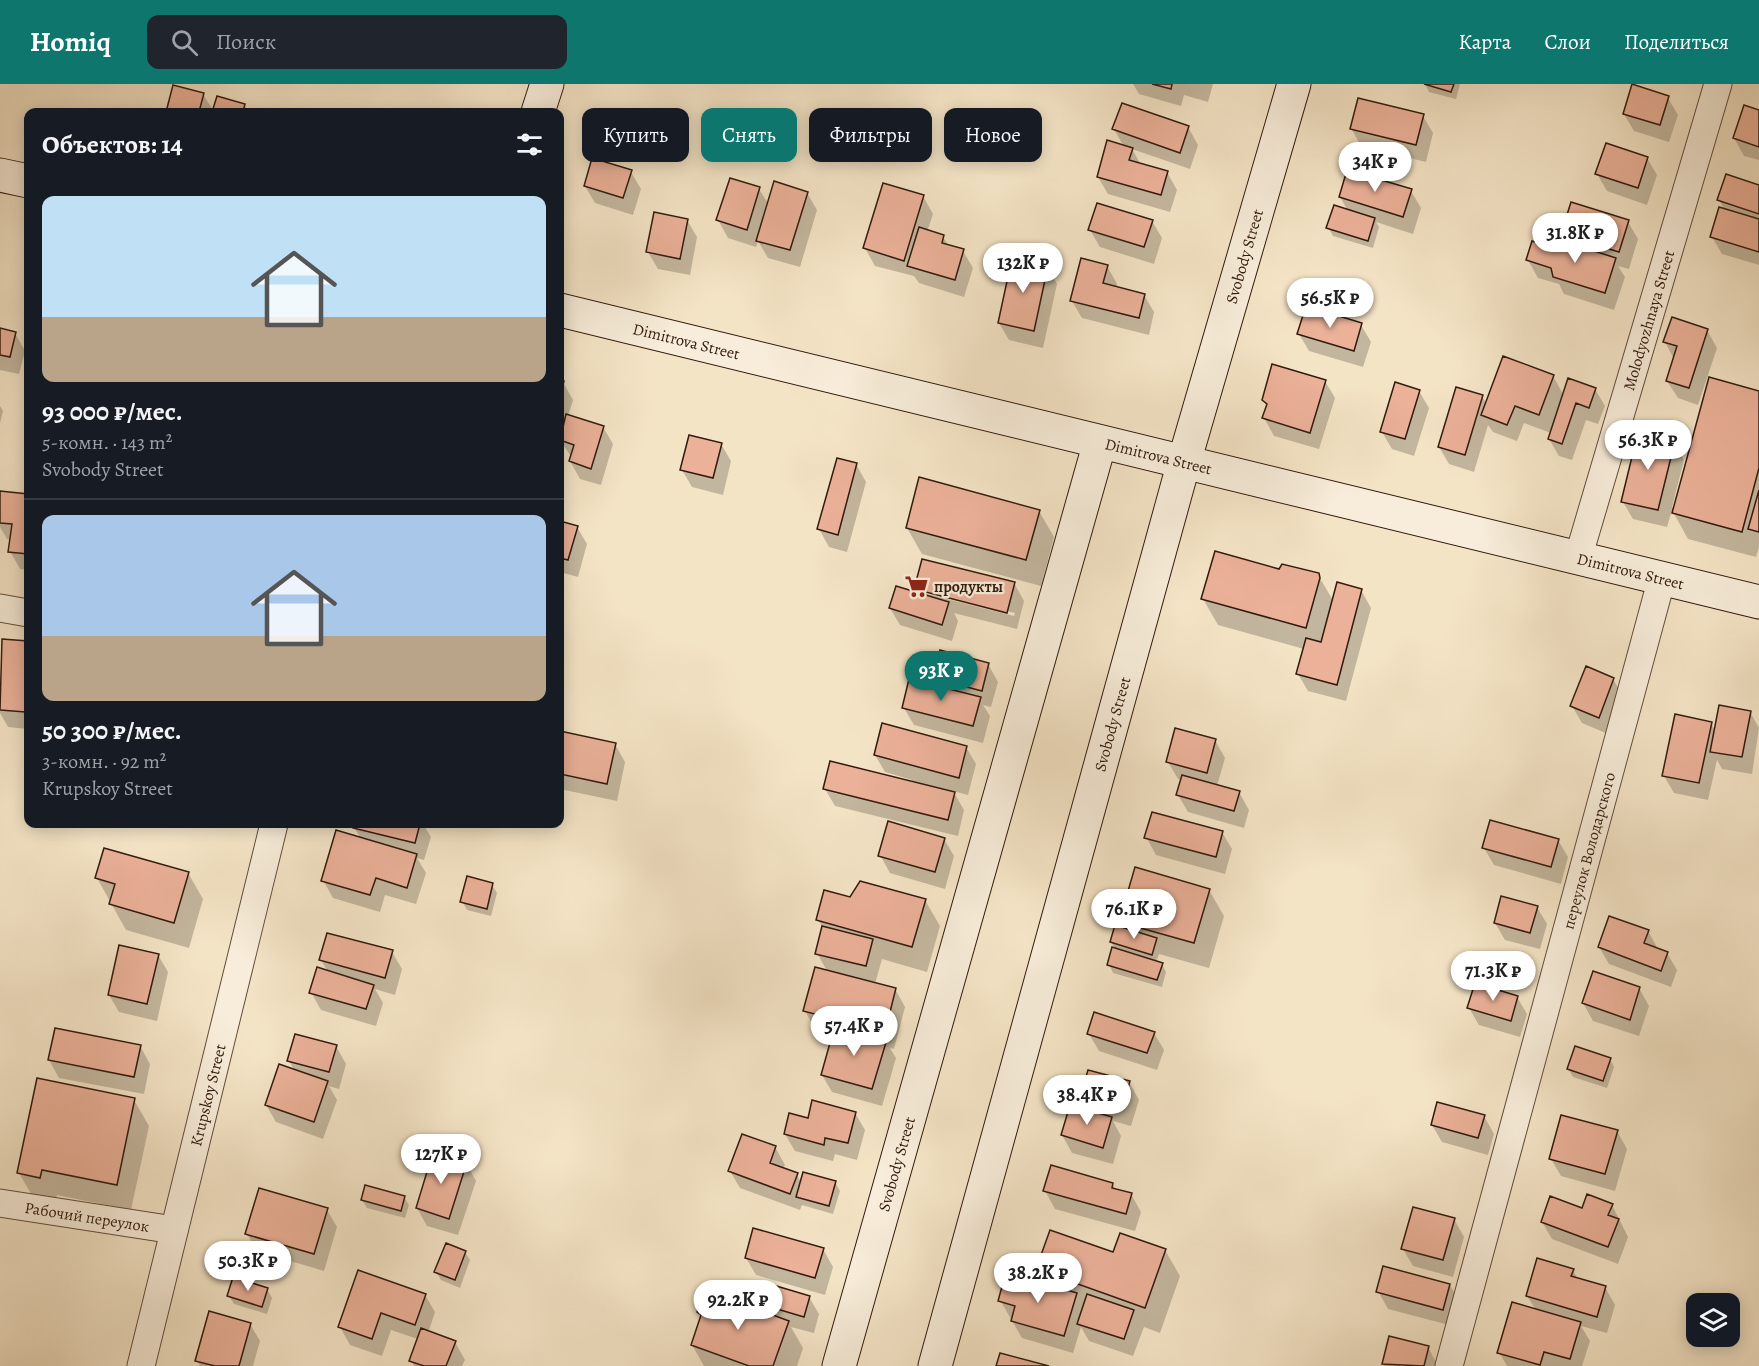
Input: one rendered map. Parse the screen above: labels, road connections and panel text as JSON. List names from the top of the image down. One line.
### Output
{"streets":{"street":["Svobody Street","Molodyozhnaya Street","Dimitrova Street","переулок Володарского","Krupskoy Street","Рабочий переулок"]},"crossings":[["Svobody Street","Dimitrova Street"],["Molodyozhnaya Street","Dimitrova Street"],["Dimitrova Street","переулок Володарского"],["Krupskoy Street","Рабочий переулок"]],"places":{"supermarket":["продукты"]},"page":{"header":"Homiq","search":"Поиск","nav":["Карта","Слои","Поделиться"],"chip":["Купить","Снять","Фильтры","Новое"],"heading":"Объектов: 14","price":["34K ₽","31.8K ₽","132K ₽","56.5K ₽","56.3K ₽","93K ₽","76.1K ₽","71.3K ₽","57.4K ₽","38.4K ₽","127K ₽","50.3K ₽","38.2K ₽","92.2K ₽"],"list":[{"name":"93 000 ₽/мес.","note":"5-комн. · 143 m² · Svobody Street"},{"name":"50 300 ₽/мес.","note":"3-комн. · 92 m² · Krupskoy Street"}]}}
